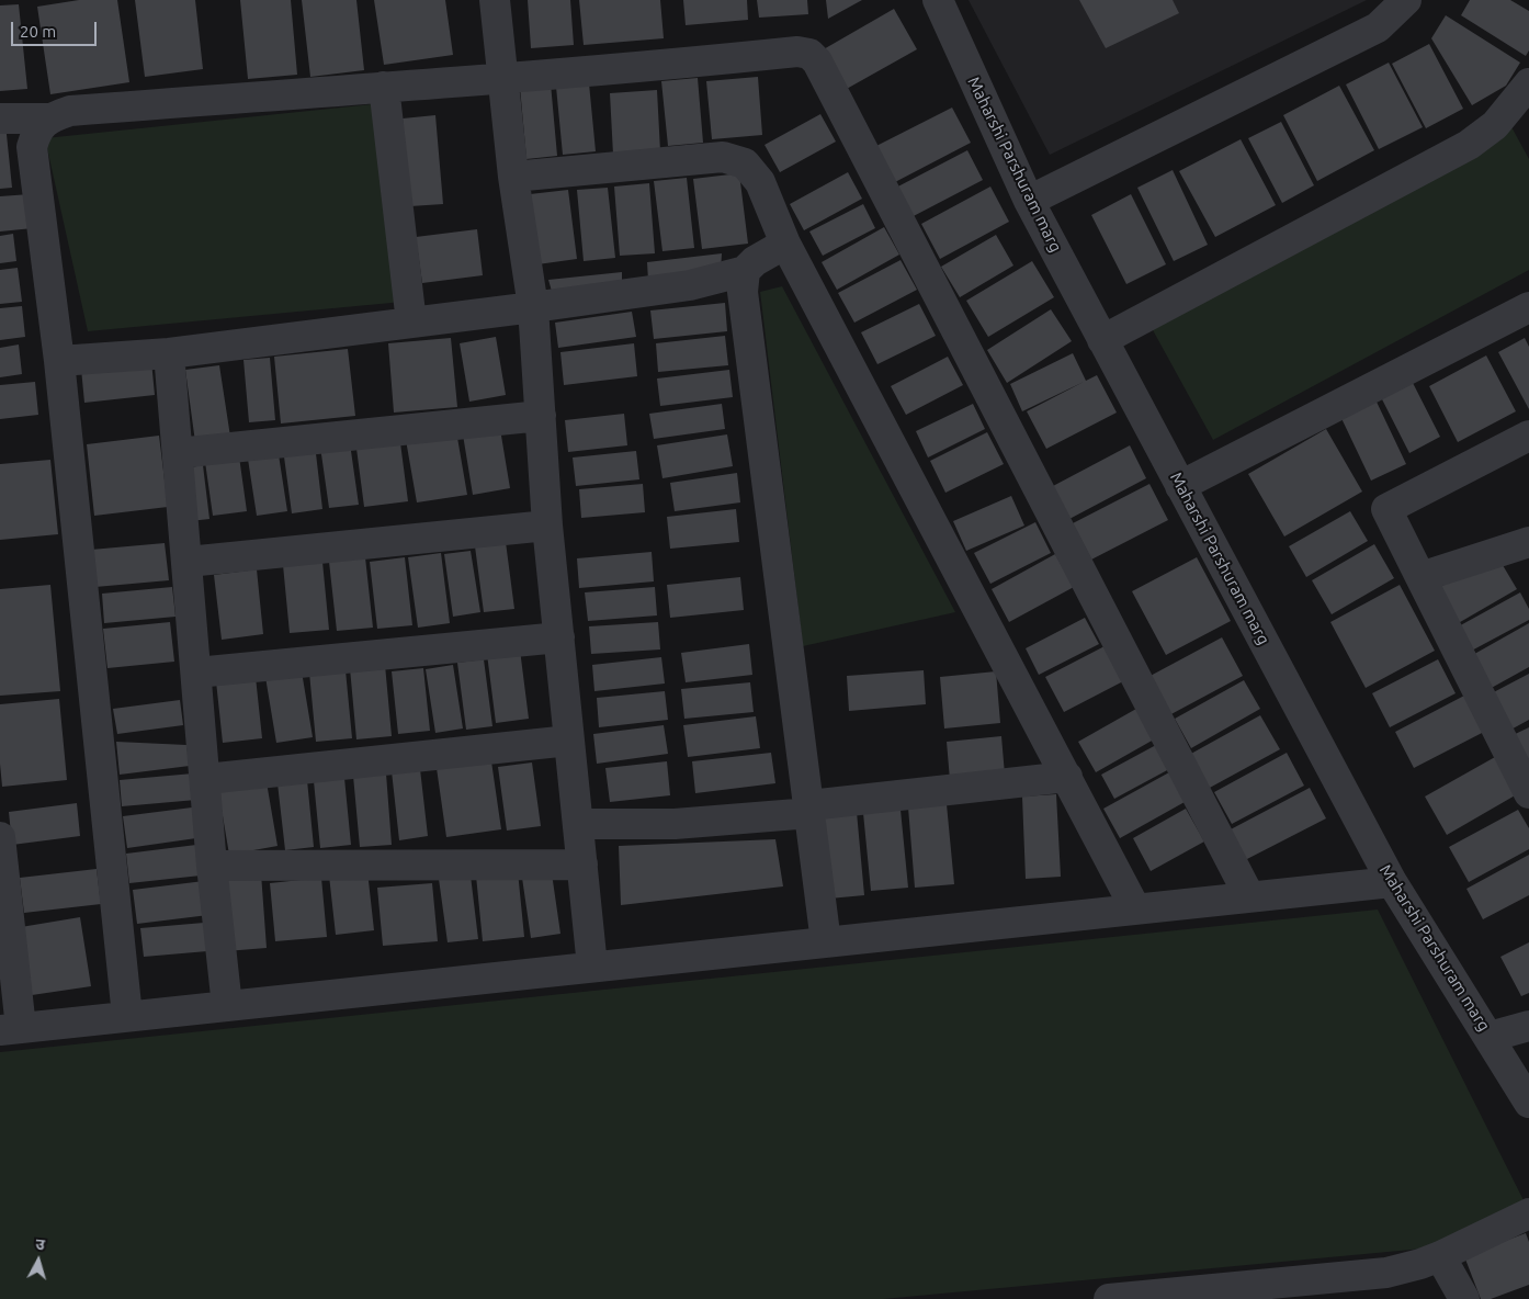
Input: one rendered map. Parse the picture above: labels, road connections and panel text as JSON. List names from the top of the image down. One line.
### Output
{"streets":{"street":["Maharshi Parshuram marg"]},"scale_bar":"20 m","north":"top"}
